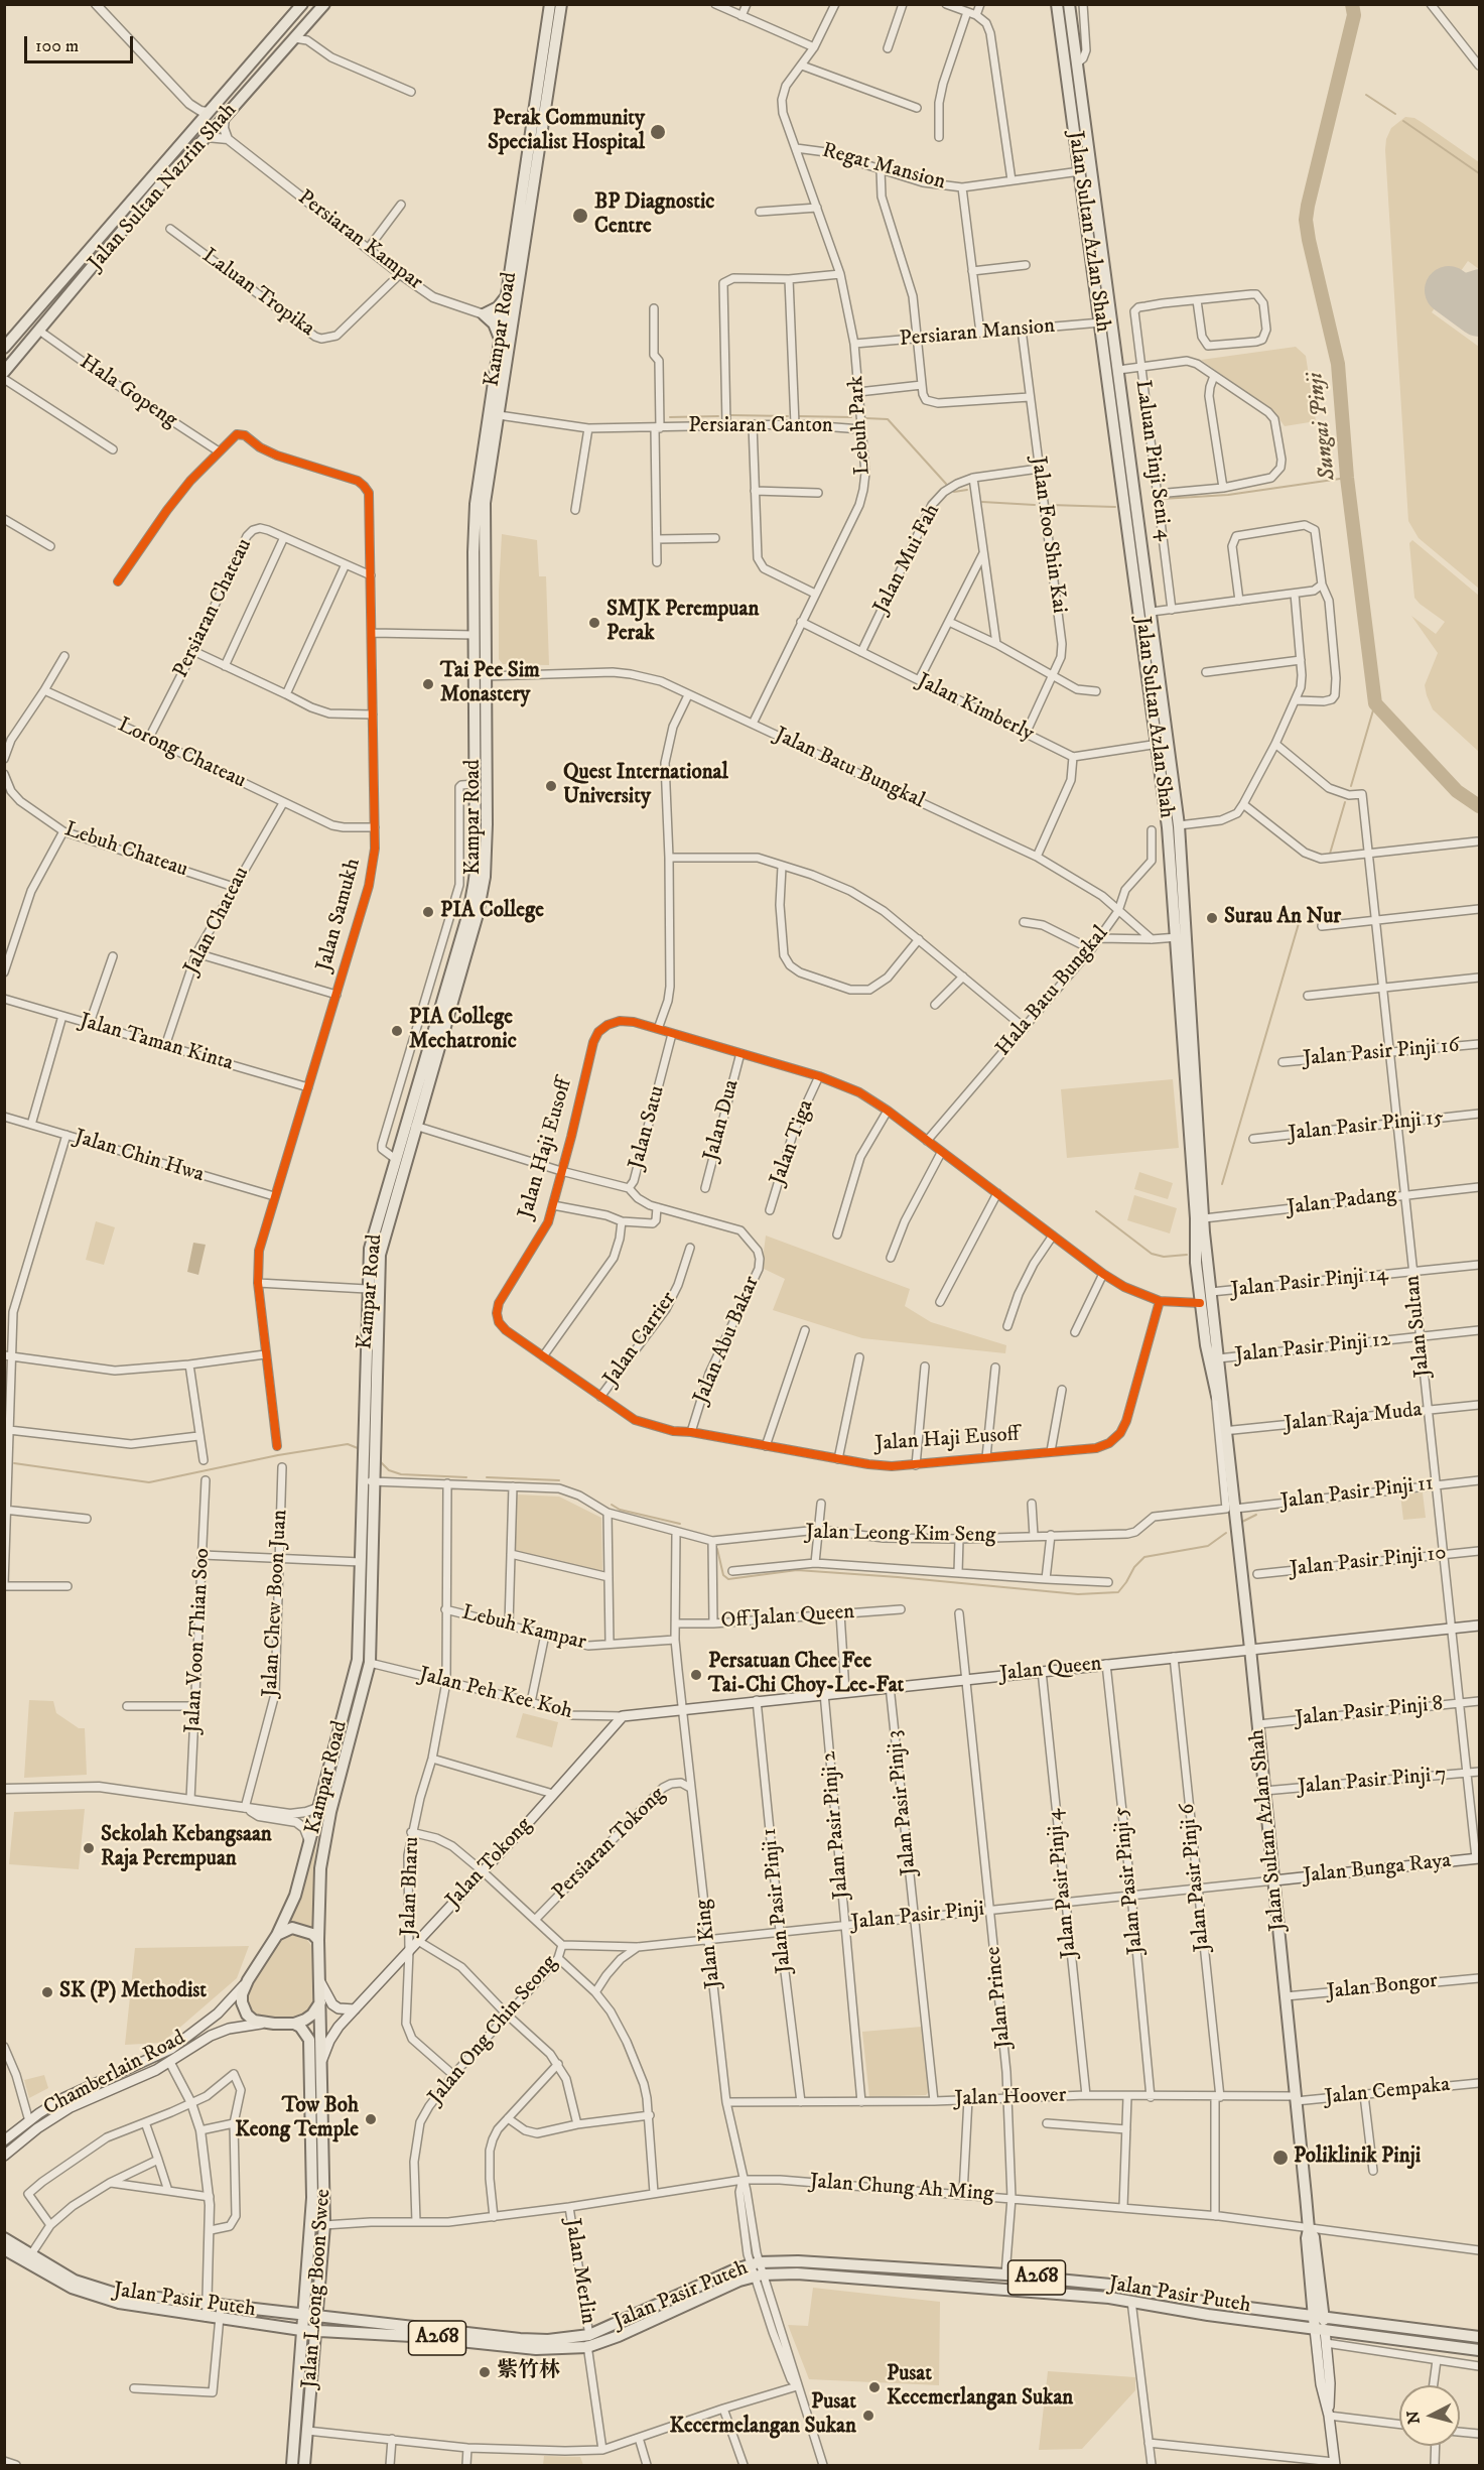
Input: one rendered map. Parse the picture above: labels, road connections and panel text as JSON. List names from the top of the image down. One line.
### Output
{"streets":{"main road":["Jalan Sultan Nazrin Shah","Jalan Sultan Azlan Shah","Kampar Road","Jalan Queen","Jalan Tokong","Jalan Bunga Raya","Chamberlain Road","A268","Jalan Leong Boon Swee","Jalan Pasir Puteh"],"street":["Regat Mansion","Persiaran Kampar","Laluan Tropika","Persiaran Mansion","Hala Gopeng","Lebuh Park","Persiaran Canton","Laluan Pinji Seni 4","Jalan Foo Shin Kai","Jalan Mui Fah","Persiaran Chateau","Jalan Kimberly","Lorong Chateau","Jalan Batu Bungkal","Lebuh Chateau","Jalan Samukh","Jalan Chateau","Hala Batu Bungkal","Jalan Taman Kinta","Jalan Pasir Pinji 16","Jalan Dua","Jalan Pasir Pinji 15","Jalan Satu","Jalan Tiga","Jalan Haji Eusoff","Jalan Chin Hwa","Jalan Padang","Jalan Pasir Pinji 14","Jalan Sultan","Jalan Carrier","Jalan Abu Bakar","Jalan Pasir Pinji 12","Jalan Raja Muda","Jalan Pasir Pinji 11","Jalan Leong Kim Seng","Jalan Pasir Pinji 10","Jalan Chew Boon Juan","Off Jalan Queen","Lebuh Kampar","Jalan Voon Thian Soo","Jalan Peh Kee Koh","Jalan Pasir Pinji 8","Jalan Pasir Pinji 7","Jalan Pasir Pinji 3","Jalan Pasir Pinji 2","Persiaran Tokong","Jalan Pasir Pinji 6","Jalan Pasir Pinji 5","Jalan Pasir Pinji 4","Jalan Bharu","Jalan Pasir Pinji 1","Jalan Pasir Pinji","Jalan King","Jalan Bongor","Jalan Prince","Jalan Ong Chin Seong","Jalan Cempaka","Jalan Hoover","Jalan Chung Ah Ming","Jalan Merlin"]},"crossings":[["Regat Mansion","Jalan Sultan Azlan Shah"],["Regat Mansion","Lebuh Park"],["Jalan Sultan Nazrin Shah","Hala Gopeng"],["Jalan Sultan Azlan Shah","Persiaran Mansion"],["Jalan Sultan Azlan Shah","Jalan Haji Eusoff"],["Jalan Sultan Azlan Shah","Jalan Padang"],["Jalan Sultan Azlan Shah","Jalan Pasir Pinji 14"],["Jalan Sultan Azlan Shah","Jalan Pasir Pinji 12"],["Jalan Sultan Azlan Shah","Jalan Raja Muda"],["Jalan Sultan Azlan Shah","Jalan Pasir Pinji 11"],["Jalan Sultan Azlan Shah","Jalan Leong Kim Seng"],["Jalan Sultan Azlan Shah","Jalan Queen"],["Jalan Sultan Azlan Shah","Jalan Pasir Pinji 8"],["Jalan Sultan Azlan Shah","Jalan Pasir Pinji 7"],["Jalan Sultan Azlan Shah","Jalan Bunga Raya"],["Jalan Sultan Azlan Shah","Jalan Pasir Pinji"],["Jalan Sultan Azlan Shah","Jalan Bongor"],["Jalan Sultan Azlan Shah","Jalan Cempaka"],["Jalan Sultan Azlan Shah","Jalan Hoover"],["Jalan Sultan Azlan Shah","Jalan Chung Ah Ming"],["Jalan Sultan Azlan Shah","Jalan Pasir Puteh"],["Persiaran Kampar","Laluan Tropika"],["Persiaran Kampar","Kampar Road"],["Kampar Road","Persiaran Canton"],["Kampar Road","Jalan Batu Bungkal"],["Kampar Road","Jalan Haji Eusoff"],["Kampar Road","Jalan Leong Kim Seng"],["Kampar Road","Jalan Peh Kee Koh"],["Kampar Road","Chamberlain Road"],["Kampar Road","Jalan Leong Boon Swee"],["Persiaran Mansion","Lebuh Park"],["Persiaran Mansion","Jalan Foo Shin Kai"],["Hala Gopeng","Jalan Samukh"],["Lebuh Park","Persiaran Canton"],["Lebuh Park","Jalan Kimberly"],["Lebuh Park","Jalan Batu Bungkal"],["Jalan Foo Shin Kai","Jalan Mui Fah"],["Jalan Foo Shin Kai","Jalan Kimberly"],["Jalan Mui Fah","Jalan Kimberly"],["Persiaran Chateau","Lorong Chateau"],["Persiaran Chateau","Jalan Samukh"],["Lorong Chateau","Jalan Samukh"],["Lorong Chateau","Jalan Chateau"],["Jalan Batu Bungkal","Hala Batu Bungkal"],["Lebuh Chateau","Jalan Chateau"],["Jalan Samukh","Jalan Taman Kinta"],["Jalan Samukh","Jalan Chin Hwa"],["Jalan Chateau","Jalan Taman Kinta"],["Hala Batu Bungkal","Jalan Haji Eusoff"],["Jalan Pasir Pinji 16","Jalan Sultan"],["Jalan Dua","Jalan Haji Eusoff"],["Jalan Pasir Pinji 15","Jalan Sultan"],["Jalan Satu","Jalan Haji Eusoff"],["Jalan Satu","Jalan Abu Bakar"],["Jalan Tiga","Jalan Haji Eusoff"],["Jalan Haji Eusoff","Jalan Carrier"],["Jalan Haji Eusoff","Jalan Abu Bakar"],["Jalan Padang","Jalan Sultan"],["Jalan Pasir Pinji 14","Jalan Sultan"],["Jalan Sultan","Jalan Pasir Pinji 12"],["Jalan Sultan","Jalan Raja Muda"],["Jalan Sultan","Jalan Pasir Pinji 11"],["Jalan Sultan","Jalan Pasir Pinji 10"],["Jalan Sultan","Jalan Queen"],["Jalan Sultan","Jalan Pasir Pinji 8"],["Jalan Sultan","Jalan Pasir Pinji 7"],["Jalan Sultan","Jalan Bunga Raya"],["Jalan Raja Muda","Jalan Leong Kim Seng"],["Jalan Leong Kim Seng","Jalan Bharu"],["Jalan Leong Kim Seng","Jalan King"],["Off Jalan Queen","Jalan King"],["Lebuh Kampar","Jalan Bharu"],["Lebuh Kampar","Jalan King"],["Jalan Queen","Jalan Peh Kee Koh"],["Jalan Queen","Jalan Pasir Pinji 3"],["Jalan Queen","Jalan Pasir Pinji 2"],["Jalan Queen","Jalan Tokong"],["Jalan Queen","Jalan Pasir Pinji 6"],["Jalan Queen","Jalan Pasir Pinji 5"],["Jalan Queen","Jalan Pasir Pinji 4"],["Jalan Queen","Jalan Pasir Pinji 1"],["Jalan Queen","Jalan King"],["Jalan Queen","Jalan Prince"],["Jalan Peh Kee Koh","Jalan Tokong"],["Jalan Peh Kee Koh","Jalan Bharu"],["Jalan Pasir Pinji 3","Jalan Pasir Pinji"],["Jalan Pasir Pinji 3","Jalan Hoover"],["Jalan Pasir Pinji 2","Jalan Pasir Pinji"],["Jalan Pasir Pinji 2","Jalan Hoover"],["Persiaran Tokong","Jalan King"],["Jalan Tokong","Jalan Bharu"],["Jalan Tokong","Jalan Leong Boon Swee"],["Jalan Bunga Raya","Jalan Pasir Pinji"],["Jalan Pasir Pinji 6","Jalan Pasir Pinji"],["Jalan Pasir Pinji 6","Jalan Hoover"],["Jalan Pasir Pinji 6","Jalan Chung Ah Ming"],["Jalan Pasir Pinji 5","Jalan Pasir Pinji"],["Jalan Pasir Pinji 5","Jalan Hoover"],["Jalan Pasir Pinji 4","Jalan Pasir Pinji"],["Jalan Pasir Pinji 4","Jalan Hoover"],["Jalan Bharu","Jalan Ong Chin Seong"],["Jalan Pasir Pinji 1","Jalan Pasir Pinji"],["Jalan Pasir Pinji 1","Jalan Hoover"],["Jalan Pasir Pinji","Jalan King"],["Jalan Pasir Pinji","Jalan Prince"],["Jalan Pasir Pinji","Jalan Ong Chin Seong"],["Jalan King","Jalan Hoover"],["Jalan King","Jalan Chung Ah Ming"],["Jalan King","Jalan Pasir Puteh"],["Jalan Prince","Jalan Hoover"],["Jalan Prince","Jalan Chung Ah Ming"],["Jalan Prince","Jalan Pasir Puteh"],["Jalan Ong Chin Seong","Jalan Chung Ah Ming"],["Chamberlain Road","Jalan Leong Boon Swee"],["Jalan Cempaka","Jalan Hoover"],["Jalan Chung Ah Ming","Jalan Merlin"],["Jalan Chung Ah Ming","Jalan Leong Boon Swee"],["Jalan Merlin","Jalan Pasir Puteh"],["Jalan Leong Boon Swee","Jalan Pasir Puteh"]],"water":["Sungai Pinji"],"places":["Perak Community Specialist Hospital","BP Diagnostic Centre","SMJK Perempuan Perak","Tai Pee Sim Monastery","Quest International University","PIA College","Surau An Nur","PIA College Mechatronic","Persatuan Chee Fee Tai-Chi Choy-Lee-Fat","Sekolah Kebangsaan Raja Perempuan","SK (P) Methodist","Tow Boh Keong Temple","Poliklinik Pinji","紫竹林","Pusat Kecemerlangan Sukan","Pusat Kecermelangan Sukan"],"scale_bar":"100 m","north":"left"}
